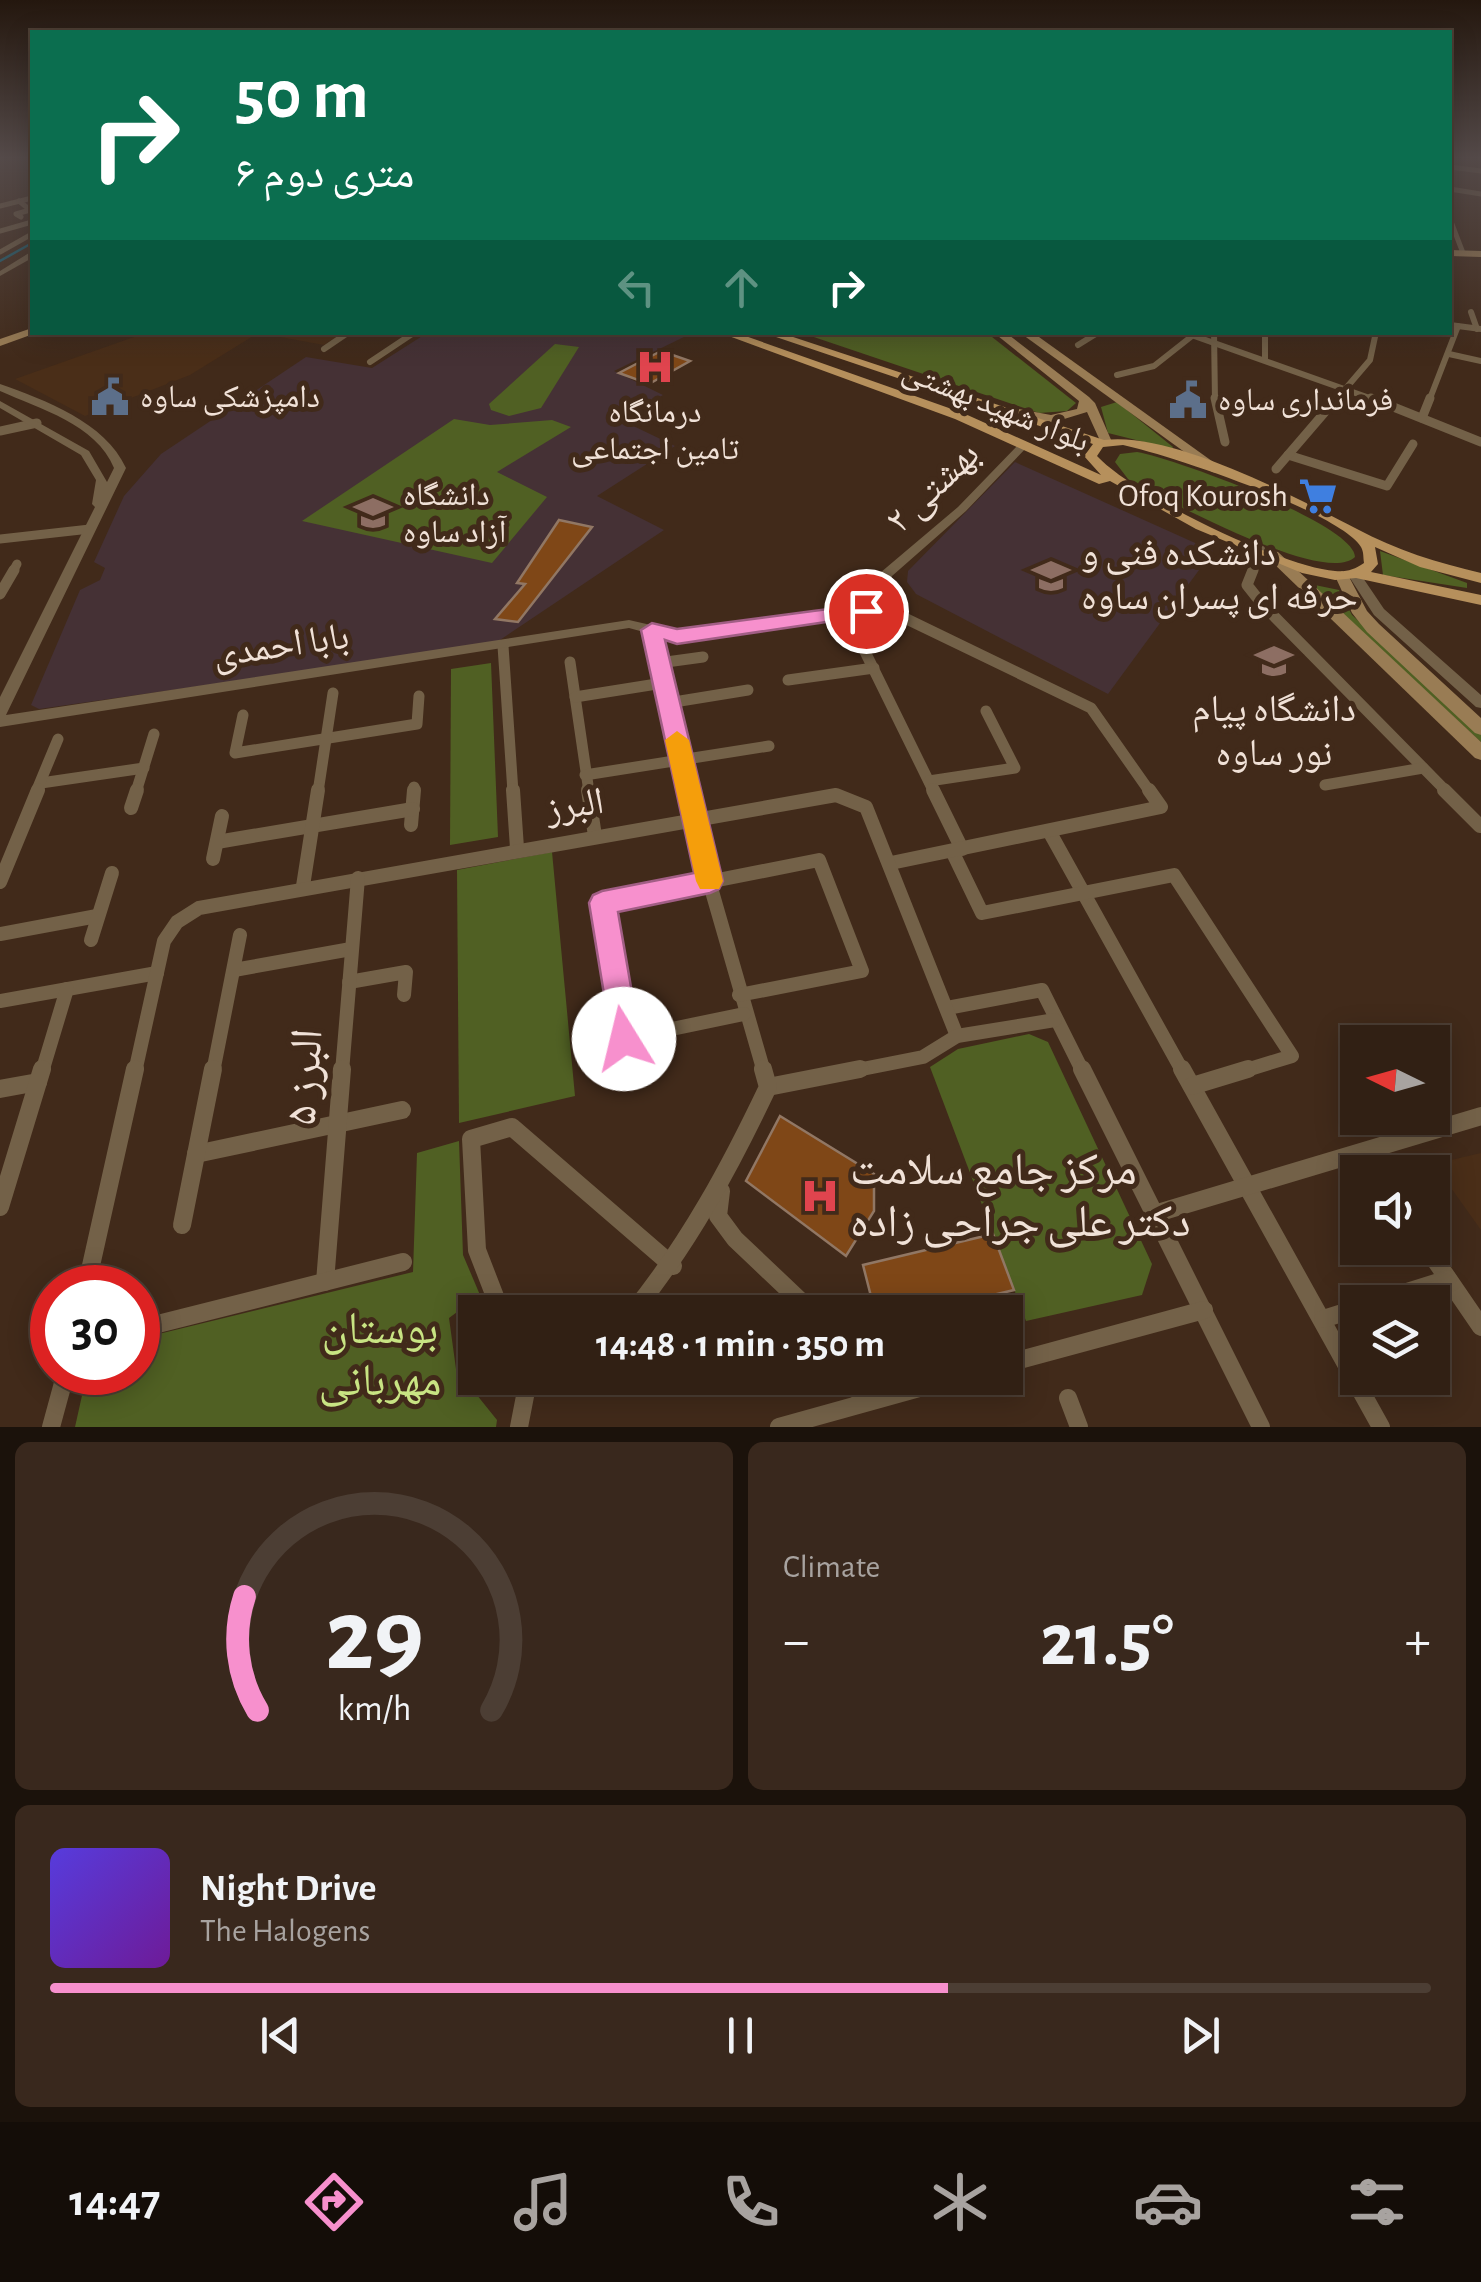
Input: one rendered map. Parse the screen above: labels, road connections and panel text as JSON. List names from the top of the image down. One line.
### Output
{"streets":{"main road":["بلوار شهید بهشتی"],"street":["بهشتی ۲","بابا احمدی","البرز","البرز ۵"]},"crossings":[["بلوار شهید بهشتی","بهشتی ۲"],["البرز","البرز ۵"]],"parks":["بوستان مهربانی"],"places":{"hospital":["درمانگاه تامین اجتماعی","مرکز جامع سلامت دکتر علی جراحی زاده"],"public building":["دامپزشکی ساوه","فرمانداری ساوه"],"supermarket":["Ofoq Kourosh"],"school or university":["دانشگاه آزاد ساوه","دانشکده فنی و حرفه ای پسران ساوه","دانشگاه پیام نور ساوه"]},"north":"left","page":{"turn":["50 m","۶ متری دوم"],"limit":"30","trip":"14:48 · 1 min · 350 m","tile":"Climate","heat":["−","21.5°","+"],"song":["Night Drive","The Halogens"],"tabs":"14:47","gauge":["29","km/h"]}}
